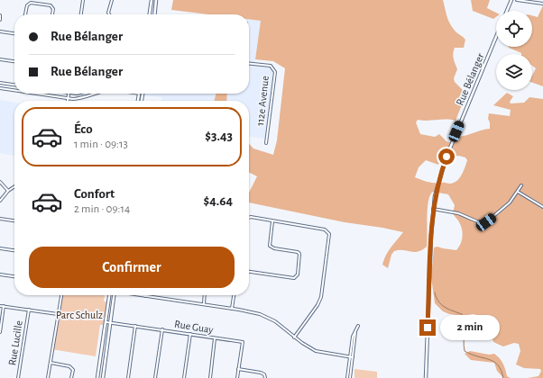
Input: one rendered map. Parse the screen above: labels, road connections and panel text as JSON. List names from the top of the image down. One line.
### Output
{"streets":{"street":["Rue Bélanger","112e Avenue","Rue Guay","Rue Lucille"]},"parks":["Parc Schulz"],"page":{"banner":["Rue Bélanger","Rue Bélanger"],"list":[{"name":"Éco","note":"1 min · 09:13","value":"$3.43"},{"name":"Confort","note":"2 min · 09:14","value":"$4.64"}],"buttons":"Confirmer","bubble":"2 min"}}
